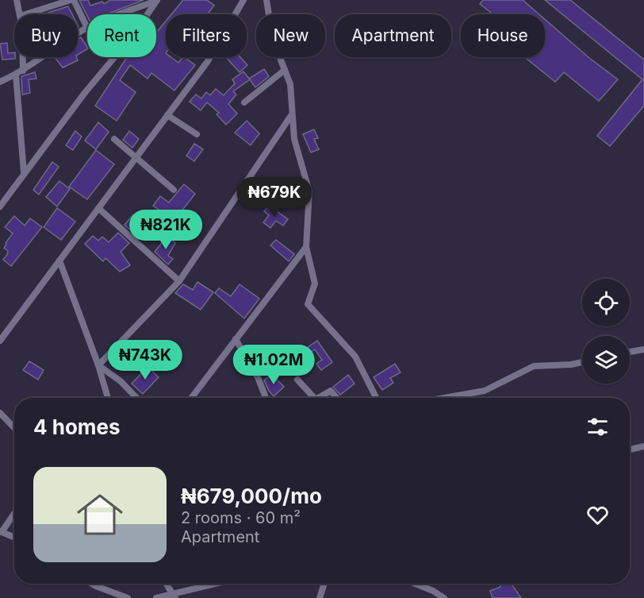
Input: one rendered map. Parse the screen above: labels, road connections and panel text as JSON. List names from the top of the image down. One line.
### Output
{"page":{"chip":["Buy","Rent","Filters","New","Apartment","House"],"price":["₦679K","₦821K","₦743K","₦1.02M"],"heading":"4 homes","list":[{"name":"₦679,000/mo","note":"2 rooms · 60 m² · Apartment"}]}}
